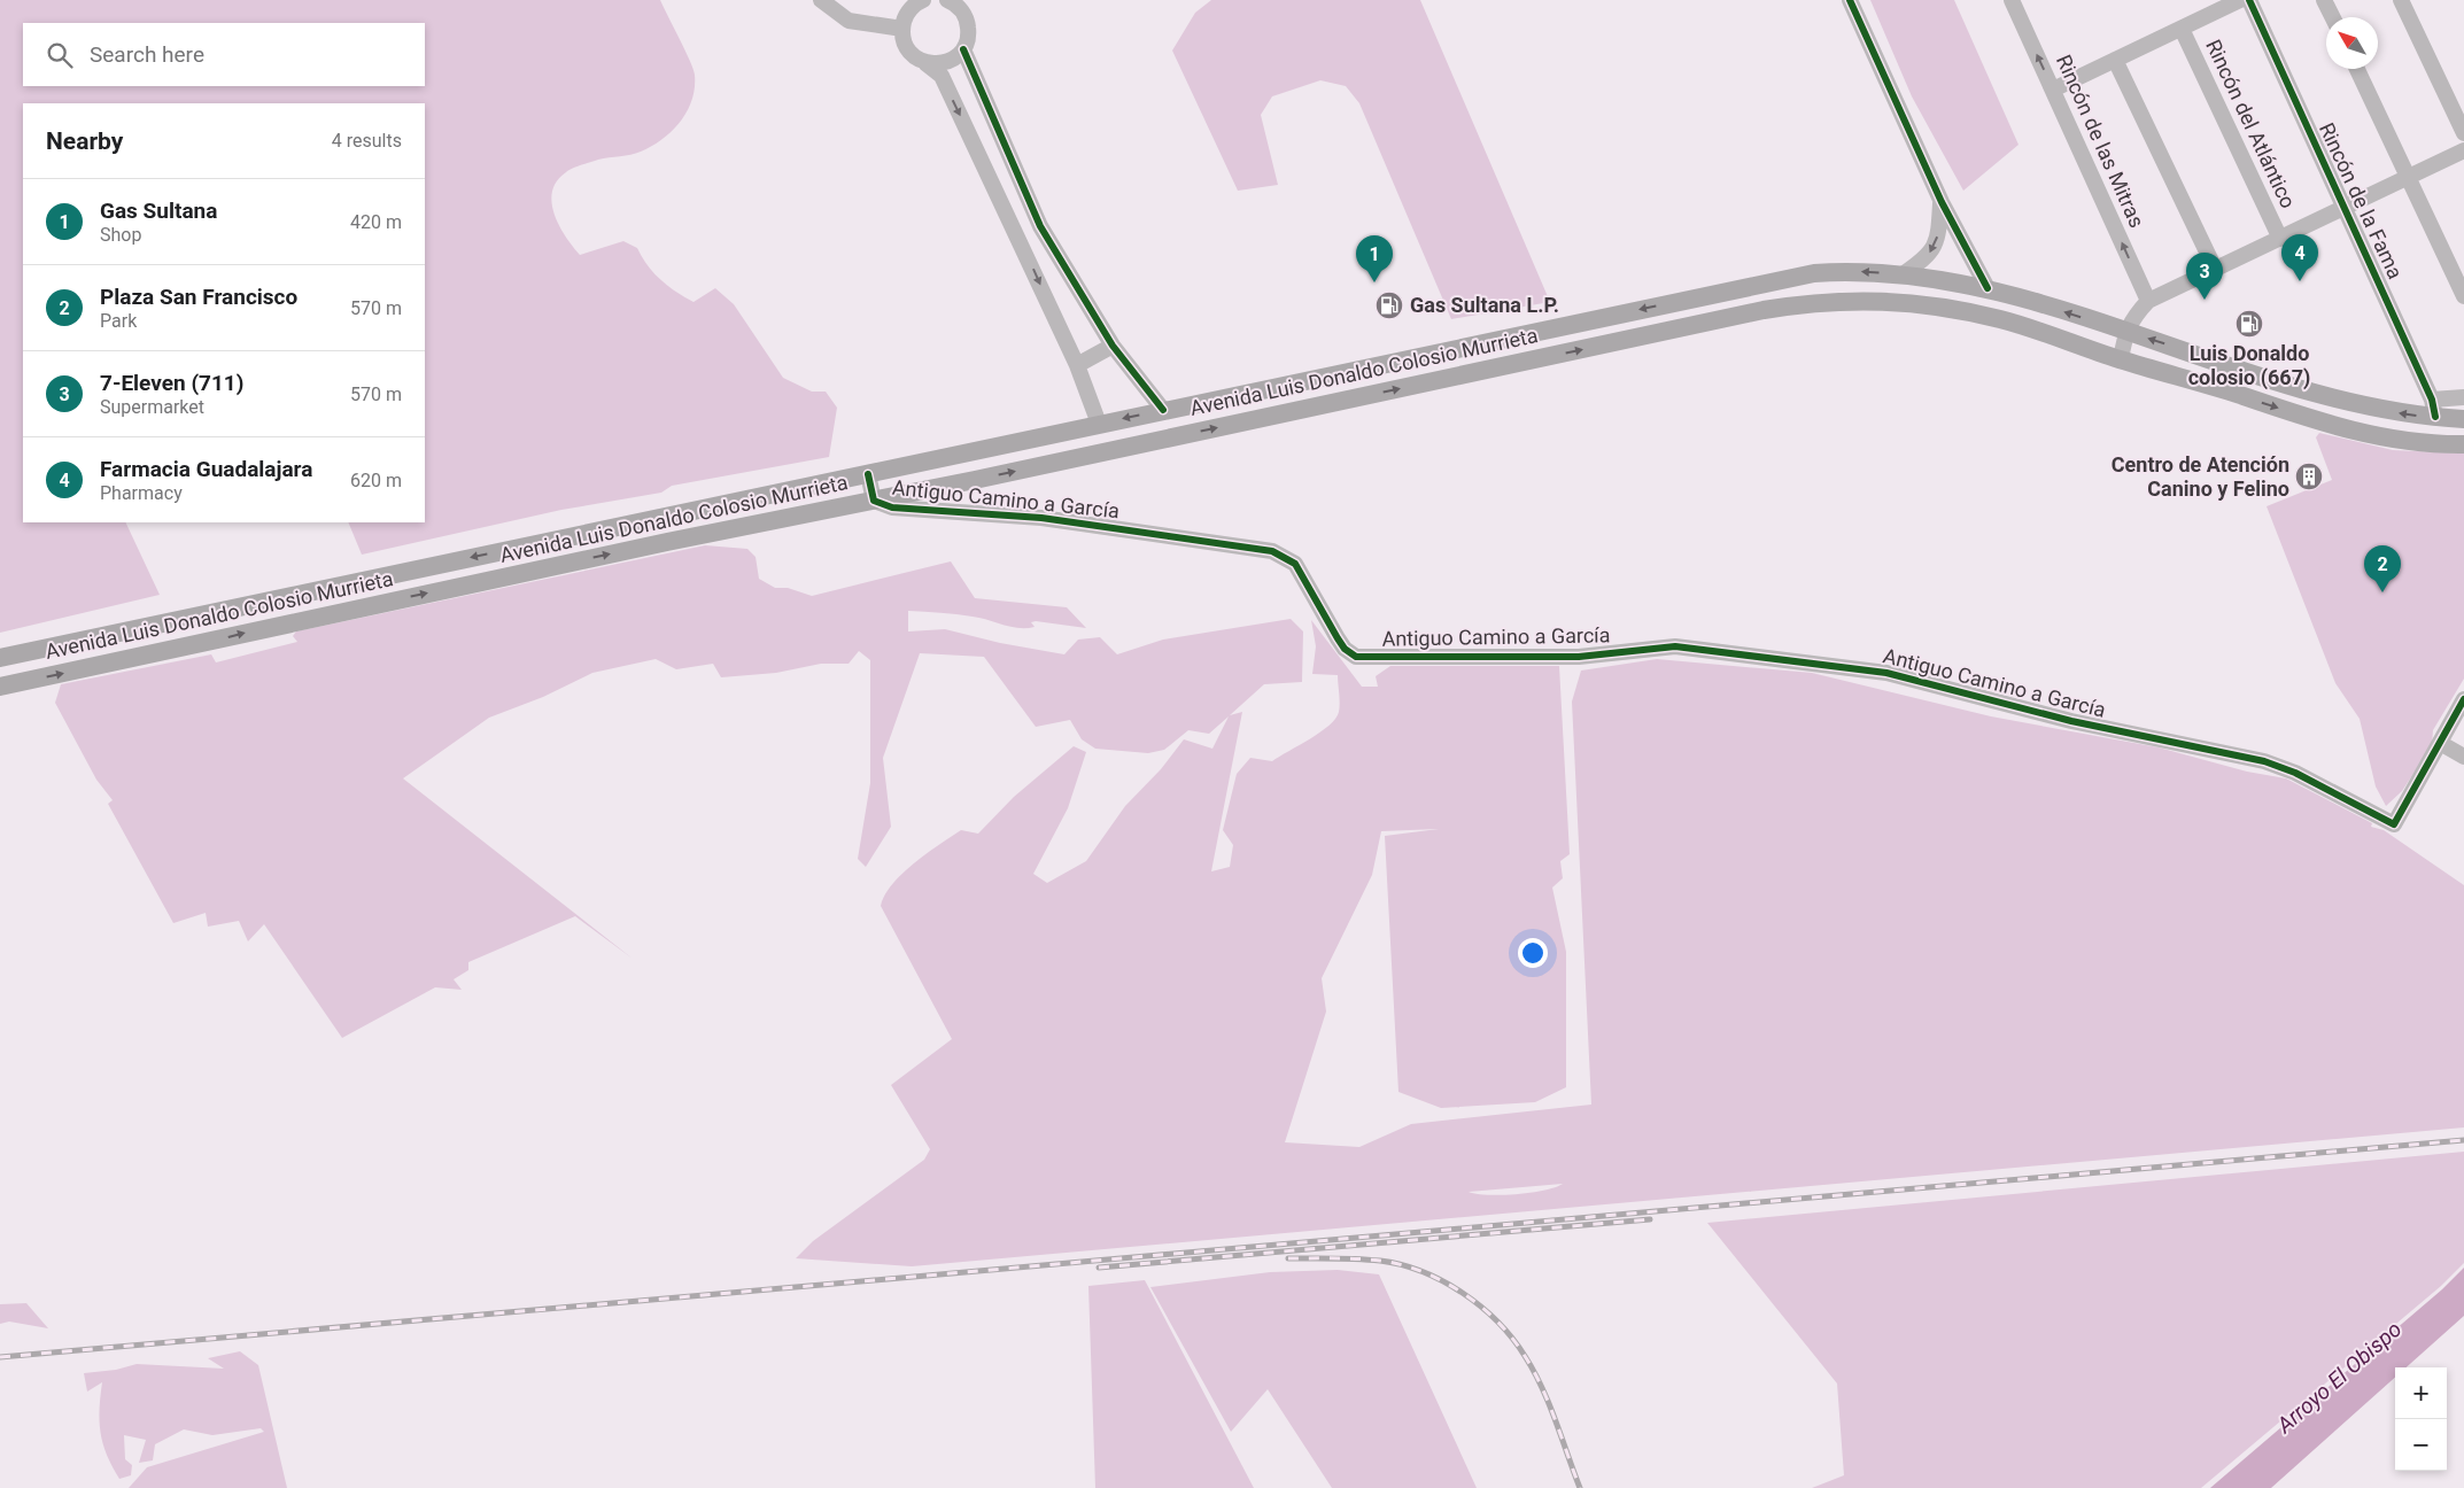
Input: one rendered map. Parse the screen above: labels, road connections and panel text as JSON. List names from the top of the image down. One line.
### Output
{"streets":{"main road":["Avenida Luis Donaldo Colosio Murrieta"],"street":["Rincón del Atlántico","Rincón de las Mitras","Rincón de la Fama","Antiguo Camino a García"]},"crossings":[["Rincón de la Fama","Avenida Luis Donaldo Colosio Murrieta"],["Avenida Luis Donaldo Colosio Murrieta","Antiguo Camino a García"]],"water":["Arroyo El Obispo"],"places":{"fuel station":["Gas Sultana L.P.","Luis Donaldo colosio (667)"],"building":["Centro de Atención Canino y Felino"]},"north":"top left","page":{"search":"Search here","heading":["Nearby","4 results"],"list":[{"mark":"1","name":"Gas Sultana","note":"Shop","value":"420 m"},{"mark":"2","name":"Plaza San Francisco","note":"Park","value":"570 m"},{"mark":"3","name":"7-Eleven (711)","note":"Supermarket","value":"570 m"},{"mark":"4","name":"Farmacia Guadalajara","note":"Pharmacy","value":"620 m"}],"pins":["4","1","3","2"],"map_buttons":["+","−"]}}
